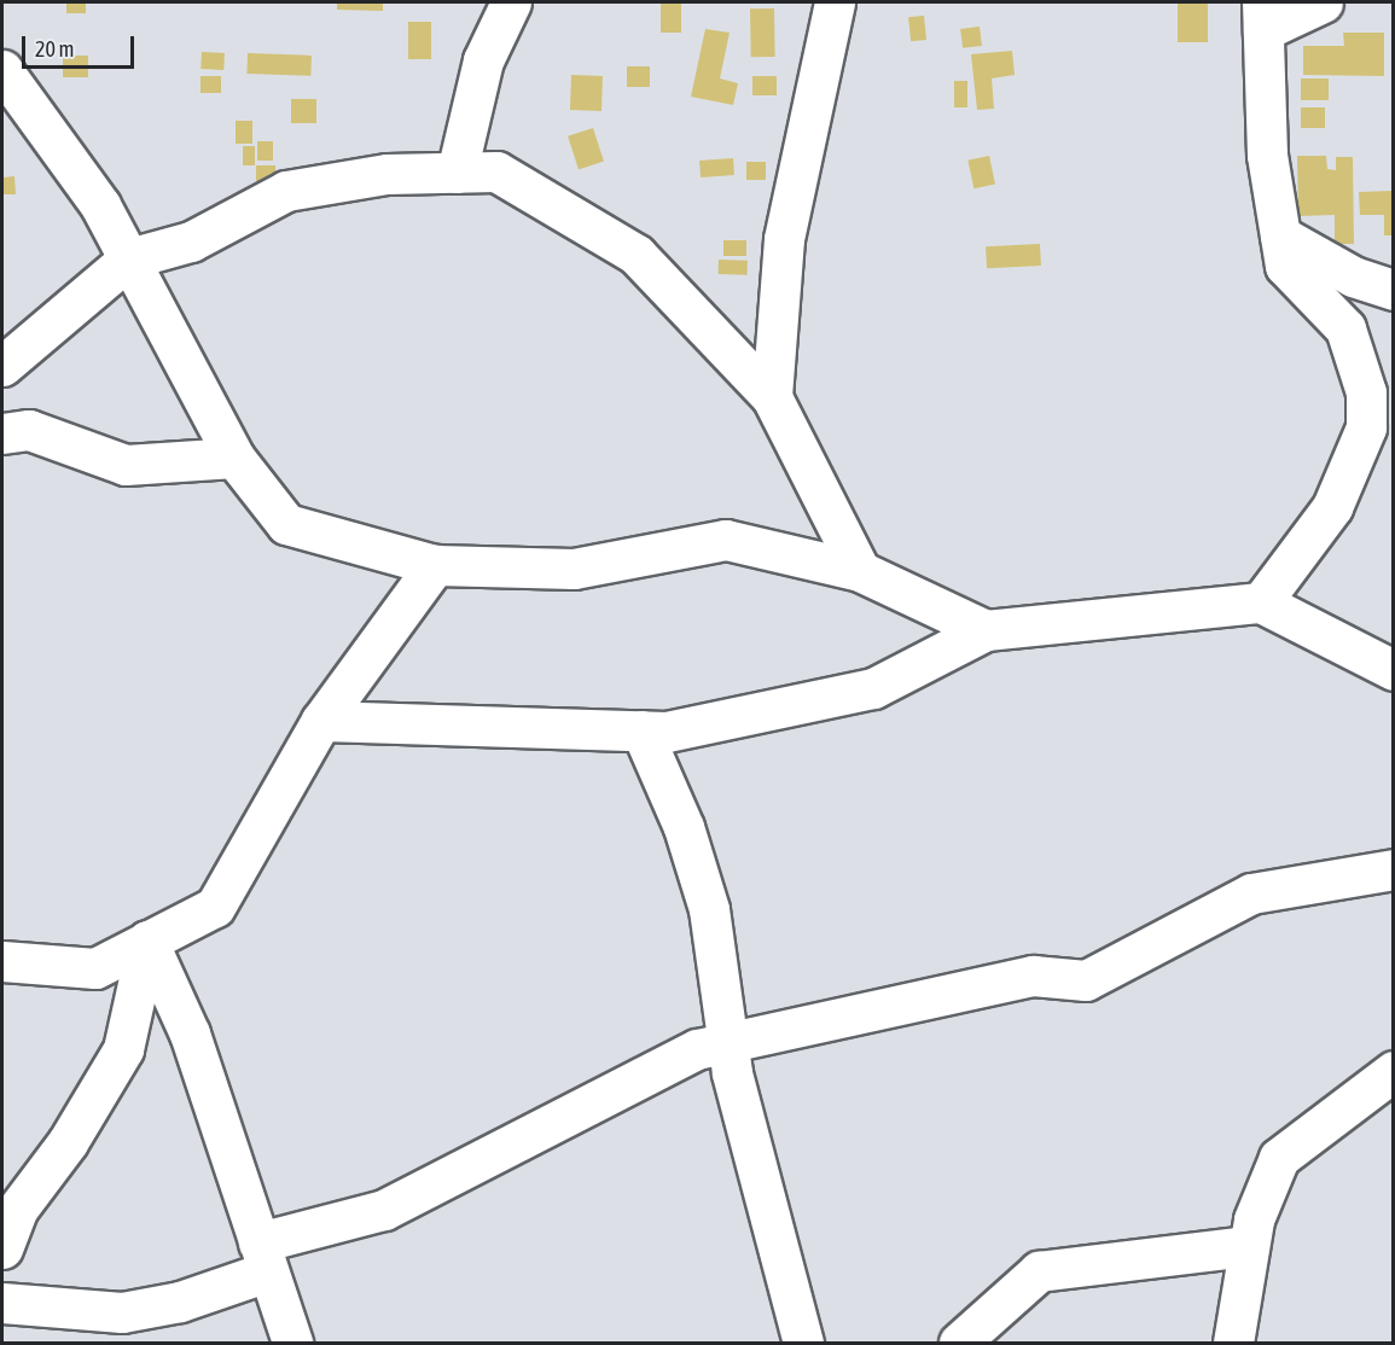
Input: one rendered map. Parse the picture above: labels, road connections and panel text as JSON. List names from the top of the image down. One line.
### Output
{"scale_bar":"20 m"}
